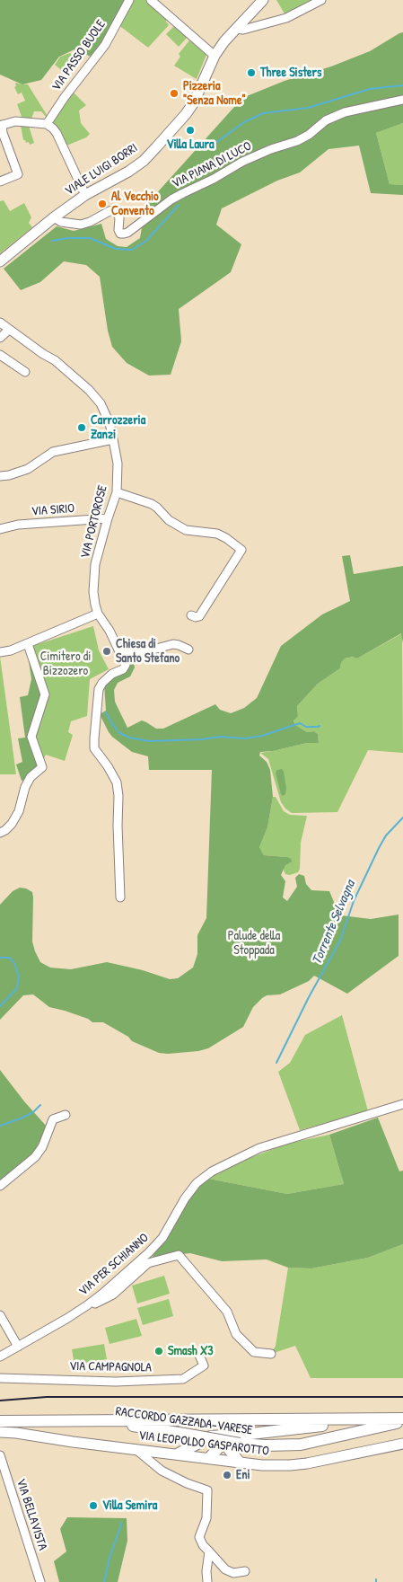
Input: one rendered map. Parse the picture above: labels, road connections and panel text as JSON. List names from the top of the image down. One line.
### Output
{"streets":{"highway":["RACCORDO GAZZADA-VARESE"],"main road":["VIALE LUIGI BORRI","VIA LEOPOLDO GASPAROTTO"],"street":["VIA PASSO BUOLE","VIA PIANA DI LUCO","VIA SIRIO","VIA PORTOROSE","VIA PER SCHIANNO","VIA CAMPAGNOLA","VIA BELLAVISTA"]},"crossings":[["VIA PIANA DI LUCO","VIALE LUIGI BORRI"],["VIA SIRIO","VIA PORTOROSE"]],"water":["Torrente Selvagna"],"parks":["Cimitero di Bizzozero","Palude della Stoppada"],"places":["Three Sisters","Pizzeria \"Senza Nome\"","Villa Laura","Al Vecchio Convento","Carrozzeria Zanzi","Chiesa di Santo Stefano","Smash X3","Eni","Villa Semira"]}
